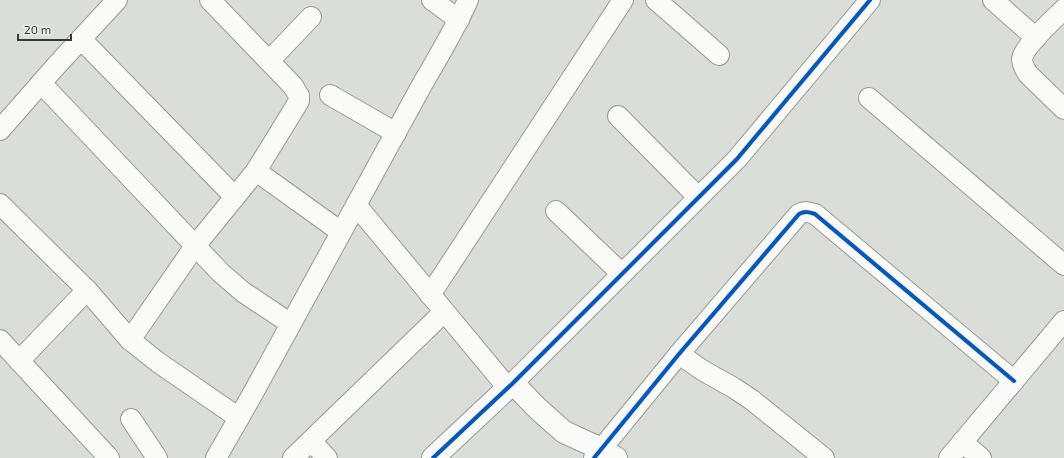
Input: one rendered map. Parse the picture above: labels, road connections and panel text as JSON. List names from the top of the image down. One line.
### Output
{"scale_bar":"20 m"}
